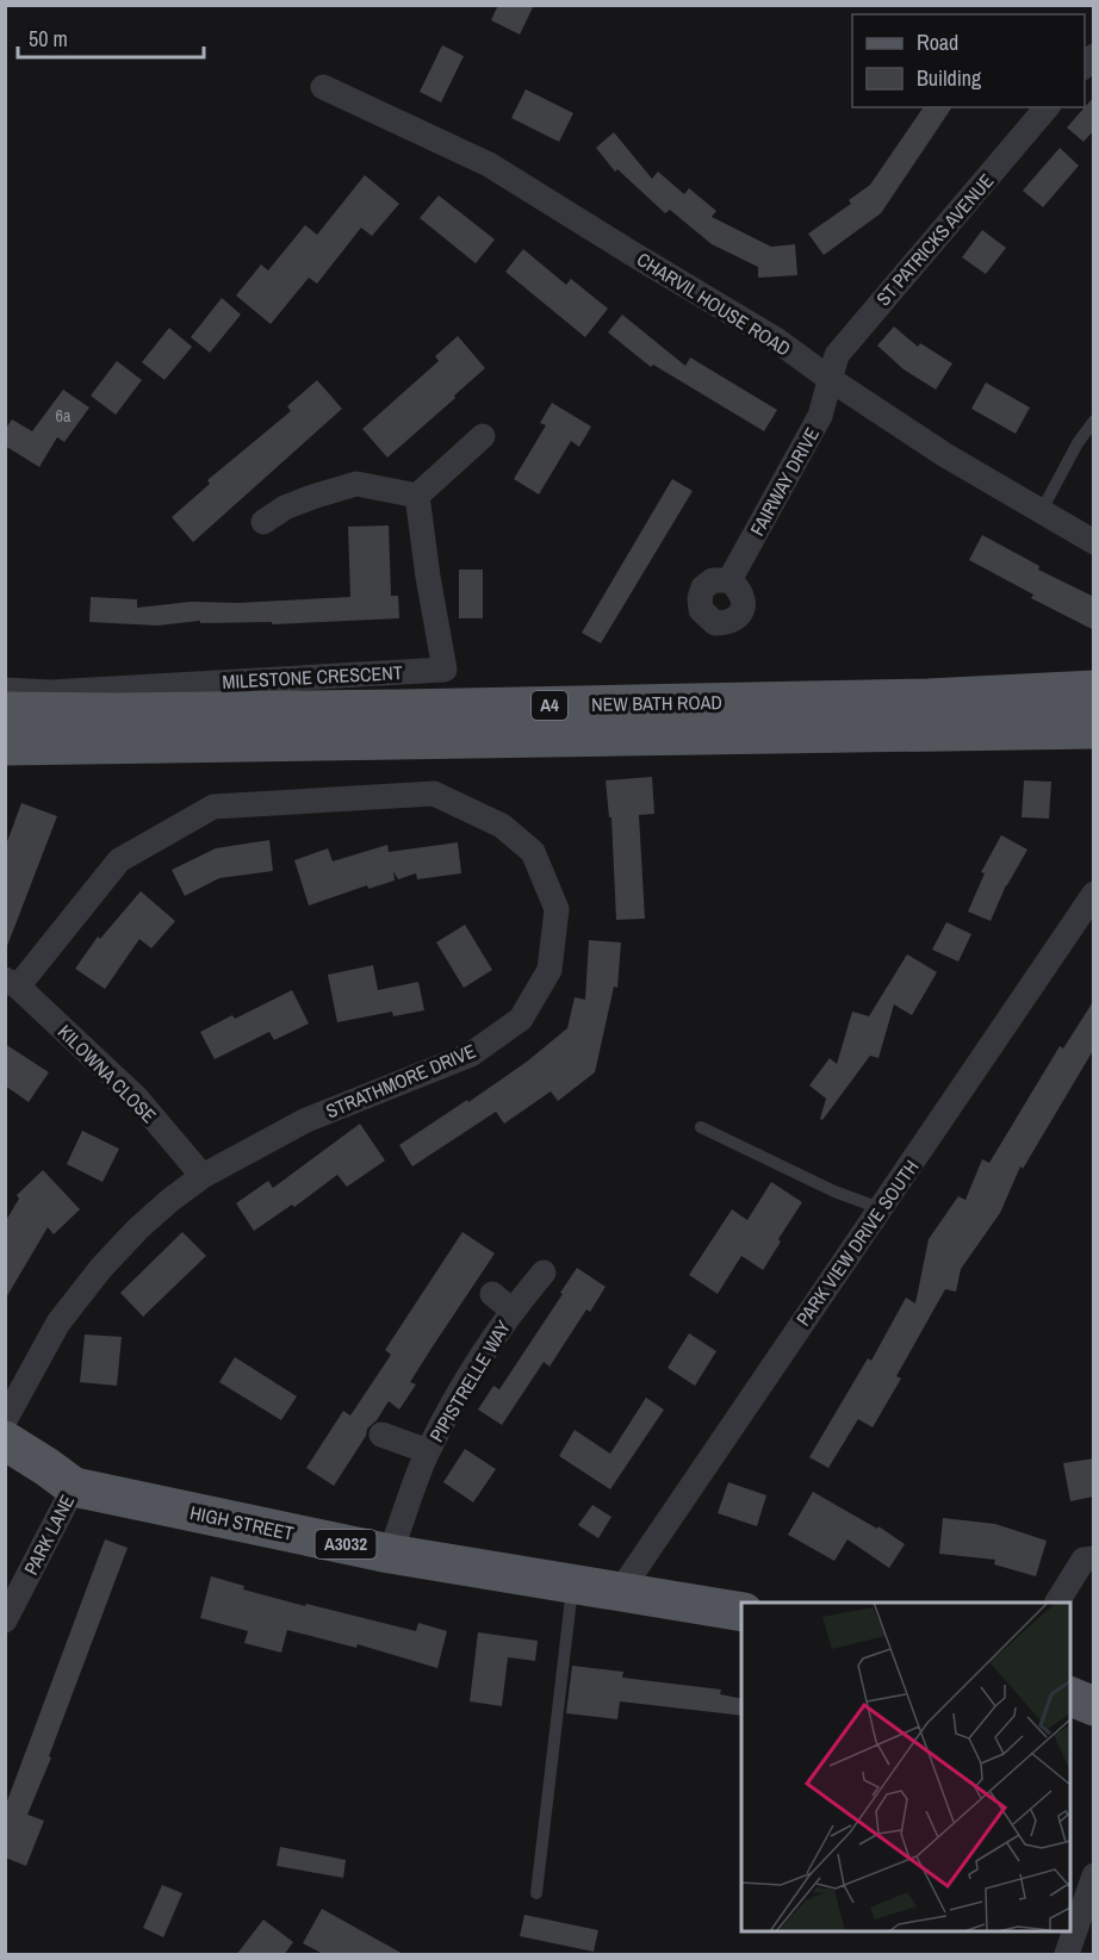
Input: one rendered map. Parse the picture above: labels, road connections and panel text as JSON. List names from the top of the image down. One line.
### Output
{"streets":{"main road":["NEW BATH ROAD","A4","HIGH STREET","A3032"],"street":["ST PATRICKS AVENUE","CHARVIL HOUSE ROAD","FAIRWAY DRIVE","MILESTONE CRESCENT","KILOWNA CLOSE","STRATHMORE DRIVE","PARK VIEW DRIVE SOUTH","PIPISTRELLE WAY","PARK LANE"]},"crossings":[["ST PATRICKS AVENUE","CHARVIL HOUSE ROAD"],["ST PATRICKS AVENUE","FAIRWAY DRIVE"],["CHARVIL HOUSE ROAD","FAIRWAY DRIVE"],["KILOWNA CLOSE","STRATHMORE DRIVE"],["PARK VIEW DRIVE SOUTH","HIGH STREET"],["PARK VIEW DRIVE SOUTH","A3032"],["PIPISTRELLE WAY","HIGH STREET"],["HIGH STREET","PARK LANE"],["HIGH STREET","A3032"]],"house_numbers":["6a"],"legend":["Road","Building"],"scale_bar":"50 m"}
